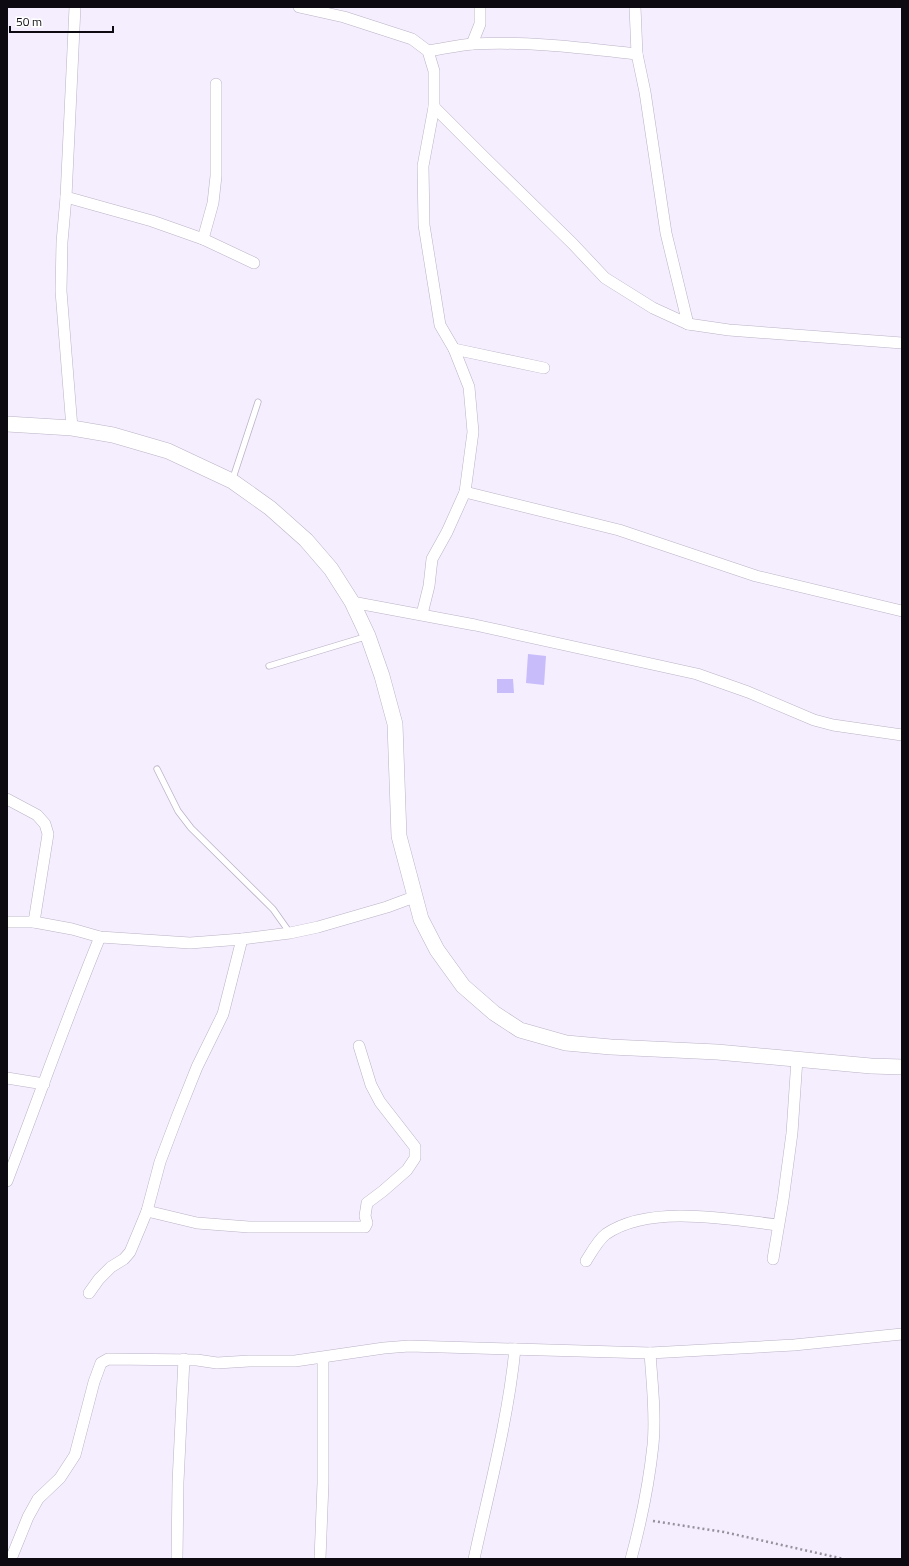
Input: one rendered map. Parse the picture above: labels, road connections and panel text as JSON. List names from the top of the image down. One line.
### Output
{"scale_bar":"50 m"}
